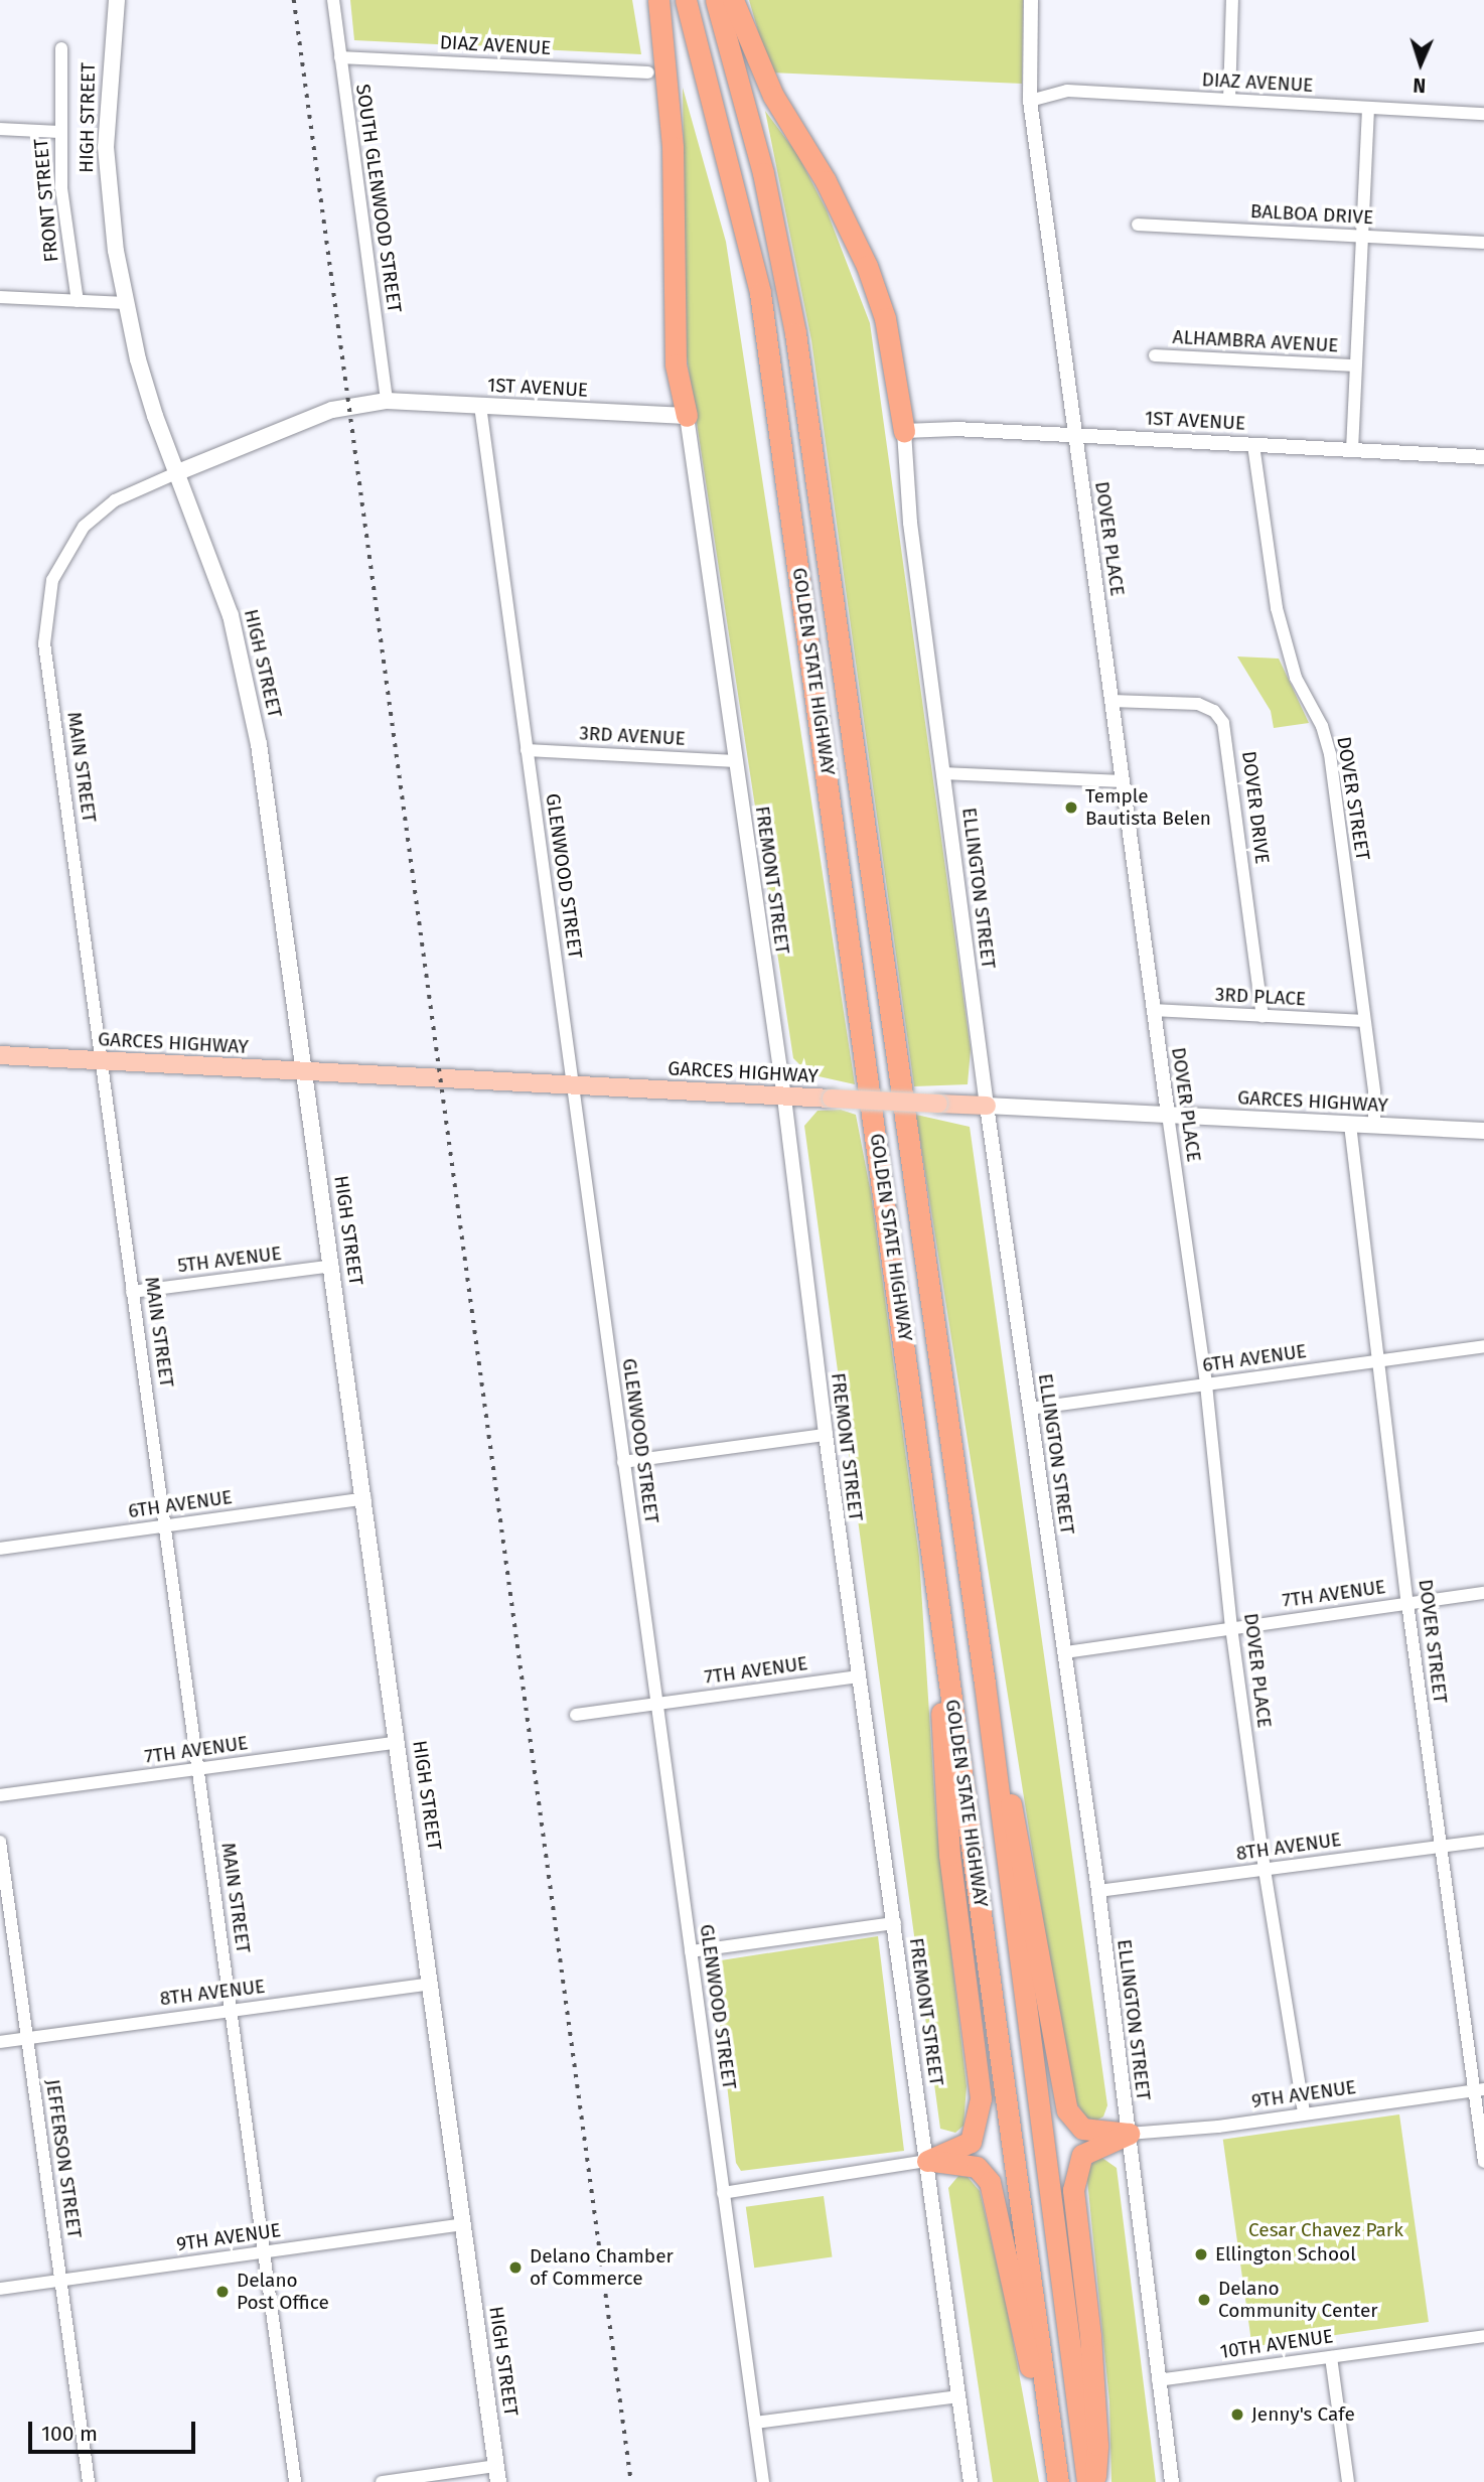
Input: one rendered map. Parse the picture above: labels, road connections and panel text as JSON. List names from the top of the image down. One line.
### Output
{"streets":{"highway":["GOLDEN STATE HIGHWAY"],"main road":["HIGH STREET","1ST AVENUE","MAIN STREET","GARCES HIGHWAY"],"street":["DIAZ AVENUE","SOUTH GLENWOOD STREET","FRONT STREET","BALBOA DRIVE","ALHAMBRA AVENUE","DOVER PLACE","3RD AVENUE","DOVER STREET","DOVER DRIVE","GLENWOOD STREET","FREMONT STREET","ELLINGTON STREET","3RD PLACE","5TH AVENUE","6TH AVENUE","7TH AVENUE","8TH AVENUE","9TH AVENUE","JEFFERSON STREET","10TH AVENUE"]},"crossings":[["DIAZ AVENUE","SOUTH GLENWOOD STREET"],["DIAZ AVENUE","DOVER PLACE"],["HIGH STREET","MAIN STREET"],["HIGH STREET","GARCES HIGHWAY"],["HIGH STREET","5TH AVENUE"],["HIGH STREET","6TH AVENUE"],["HIGH STREET","7TH AVENUE"],["HIGH STREET","8TH AVENUE"],["HIGH STREET","9TH AVENUE"],["SOUTH GLENWOOD STREET","1ST AVENUE"],["SOUTH GLENWOOD STREET","MAIN STREET"],["1ST AVENUE","DOVER PLACE"],["1ST AVENUE","MAIN STREET"],["1ST AVENUE","DOVER STREET"],["1ST AVENUE","GLENWOOD STREET"],["1ST AVENUE","FREMONT STREET"],["1ST AVENUE","ELLINGTON STREET"],["DOVER PLACE","DOVER DRIVE"],["DOVER PLACE","3RD PLACE"],["DOVER PLACE","GARCES HIGHWAY"],["DOVER PLACE","6TH AVENUE"],["DOVER PLACE","7TH AVENUE"],["DOVER PLACE","8TH AVENUE"],["DOVER PLACE","9TH AVENUE"],["3RD AVENUE","GLENWOOD STREET"],["3RD AVENUE","FREMONT STREET"],["MAIN STREET","GARCES HIGHWAY"],["MAIN STREET","5TH AVENUE"],["MAIN STREET","6TH AVENUE"],["MAIN STREET","7TH AVENUE"],["MAIN STREET","8TH AVENUE"],["MAIN STREET","9TH AVENUE"],["DOVER STREET","3RD PLACE"],["DOVER STREET","GARCES HIGHWAY"],["DOVER STREET","6TH AVENUE"],["DOVER STREET","7TH AVENUE"],["DOVER STREET","8TH AVENUE"],["DOVER STREET","9TH AVENUE"],["DOVER DRIVE","3RD PLACE"],["GLENWOOD STREET","GARCES HIGHWAY"],["GLENWOOD STREET","7TH AVENUE"],["FREMONT STREET","GARCES HIGHWAY"],["FREMONT STREET","7TH AVENUE"],["ELLINGTON STREET","GARCES HIGHWAY"],["ELLINGTON STREET","6TH AVENUE"],["ELLINGTON STREET","7TH AVENUE"],["ELLINGTON STREET","8TH AVENUE"],["ELLINGTON STREET","9TH AVENUE"],["ELLINGTON STREET","10TH AVENUE"],["8TH AVENUE","JEFFERSON STREET"],["9TH AVENUE","JEFFERSON STREET"]],"parks":["Cesar Chavez Park"],"places":["Temple Bautista Belen","Ellington School","Delano Chamber of Commerce","Delano Post Office","Delano Community Center","Jenny's Cafe"],"scale_bar":"100 m","north":"bottom"}
